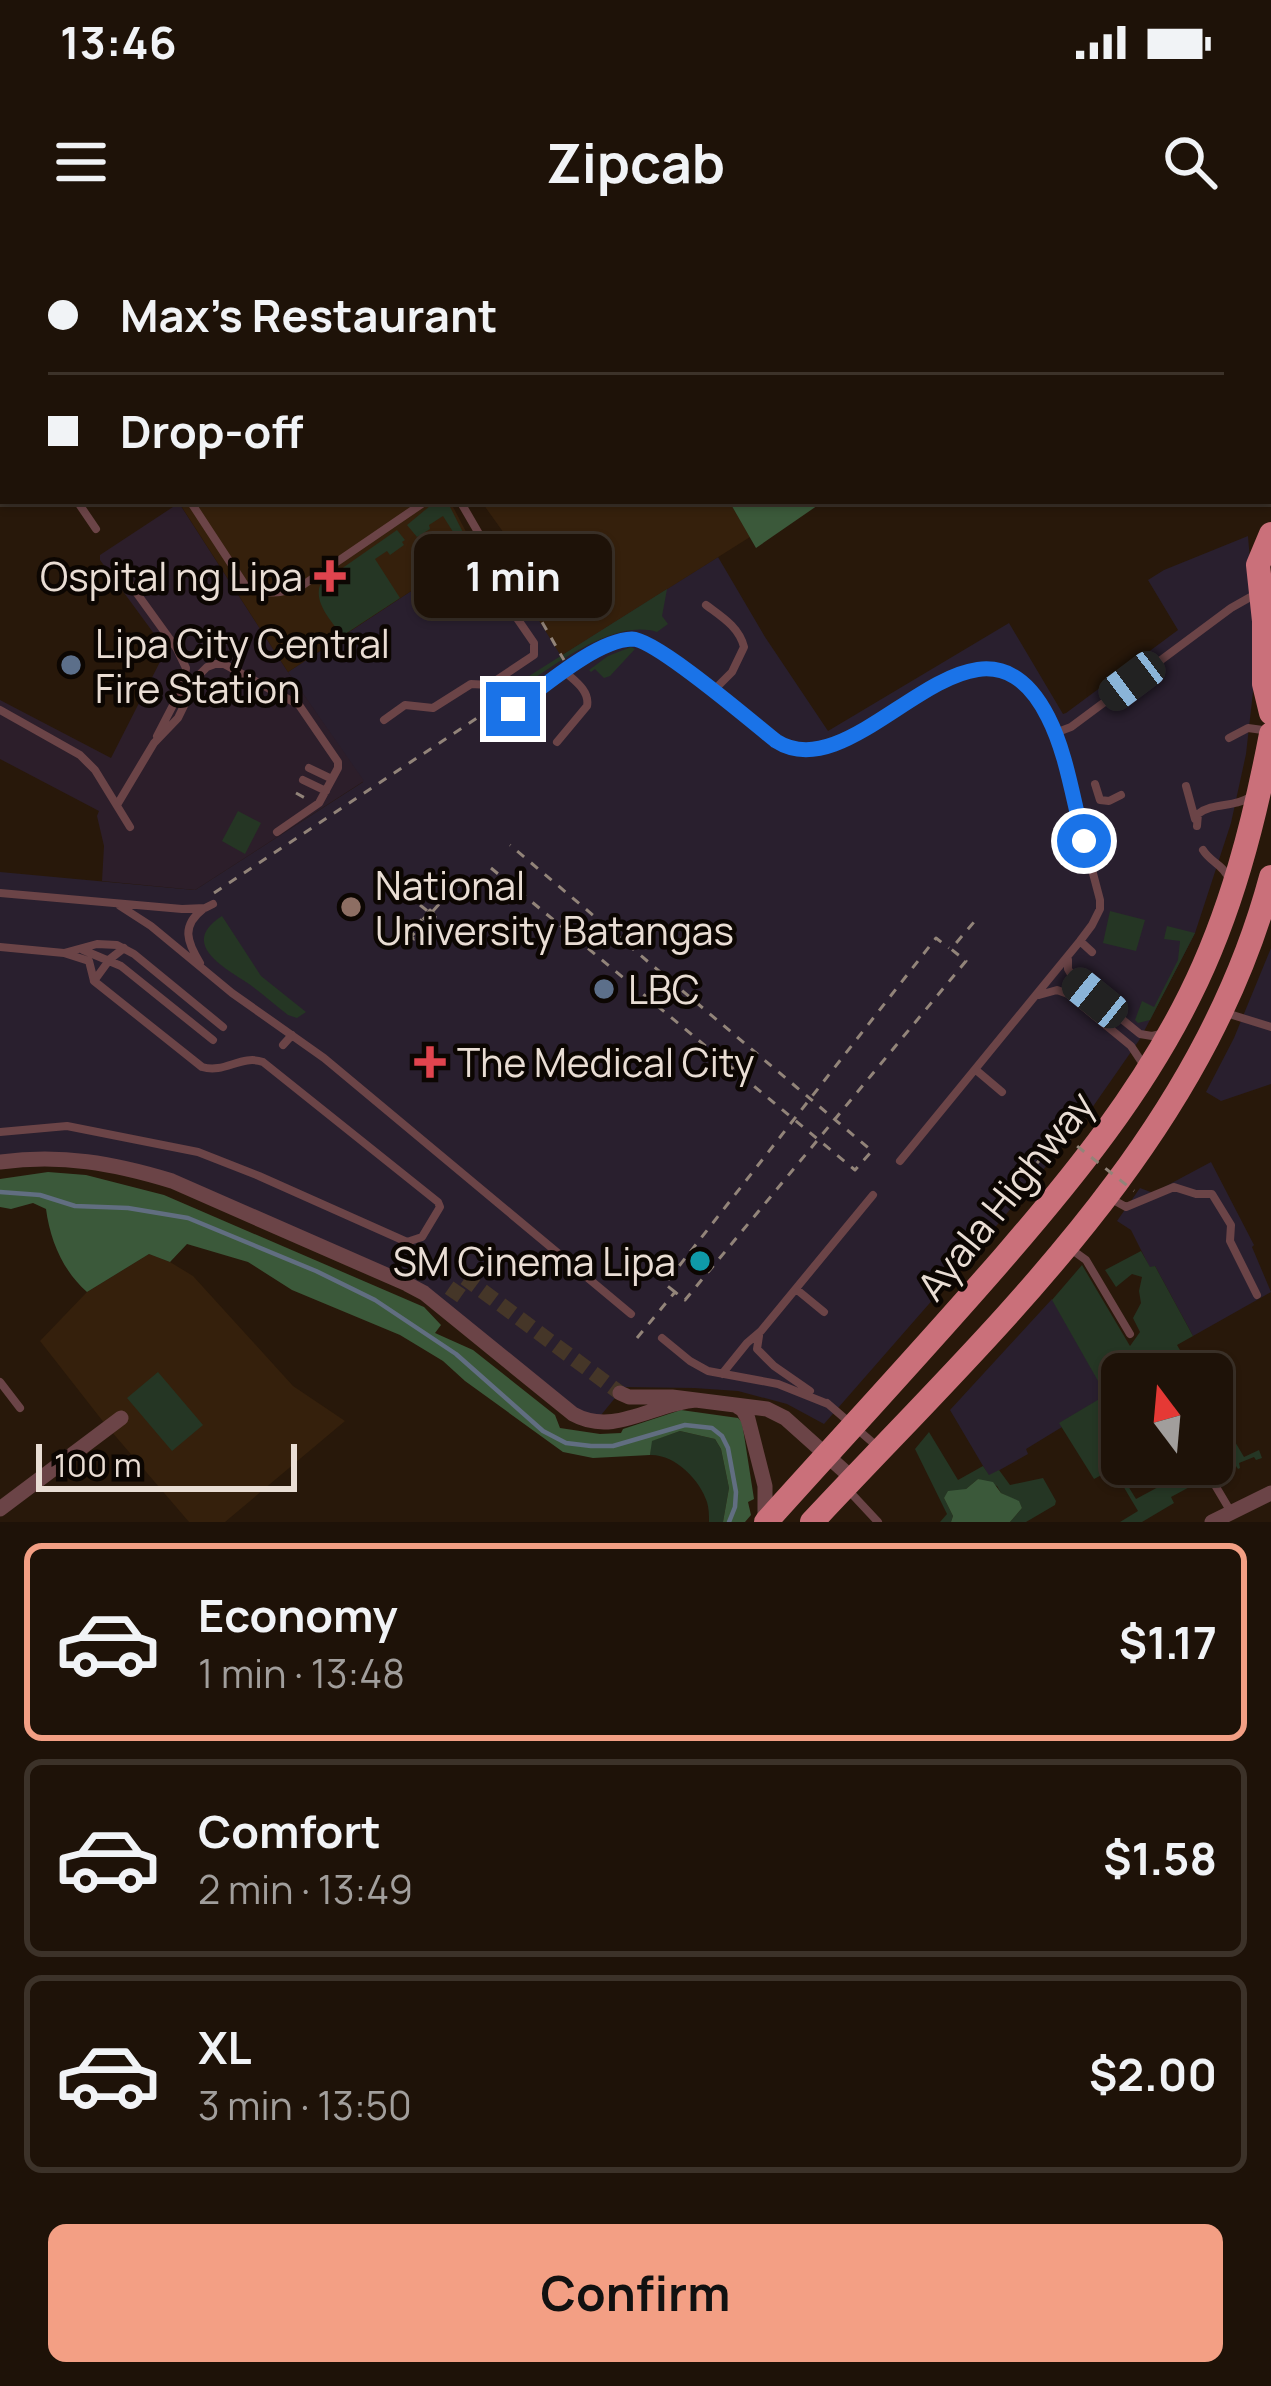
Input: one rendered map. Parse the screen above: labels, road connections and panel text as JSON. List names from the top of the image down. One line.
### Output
{"streets":{"highway":["Ayala Highway"]},"places":{"health":["Ospital ng Lipa","The Medical City"],"other":["Lipa City Central Fire Station","National University Batangas","LBC","SM Cinema Lipa"]},"scale_bar":"100 m","north":"top","page":{"status":"13:46","header":"Zipcab","banner":["Max's Restaurant","Drop-off"],"bubble":"1 min","scale":"100 m","list":[{"name":"Economy","note":"1 min · 13:48","value":"$1.17"},{"name":"Comfort","note":"2 min · 13:49","value":"$1.58"},{"name":"XL","note":"3 min · 13:50","value":"$2.00"}],"buttons":"Confirm"}}
